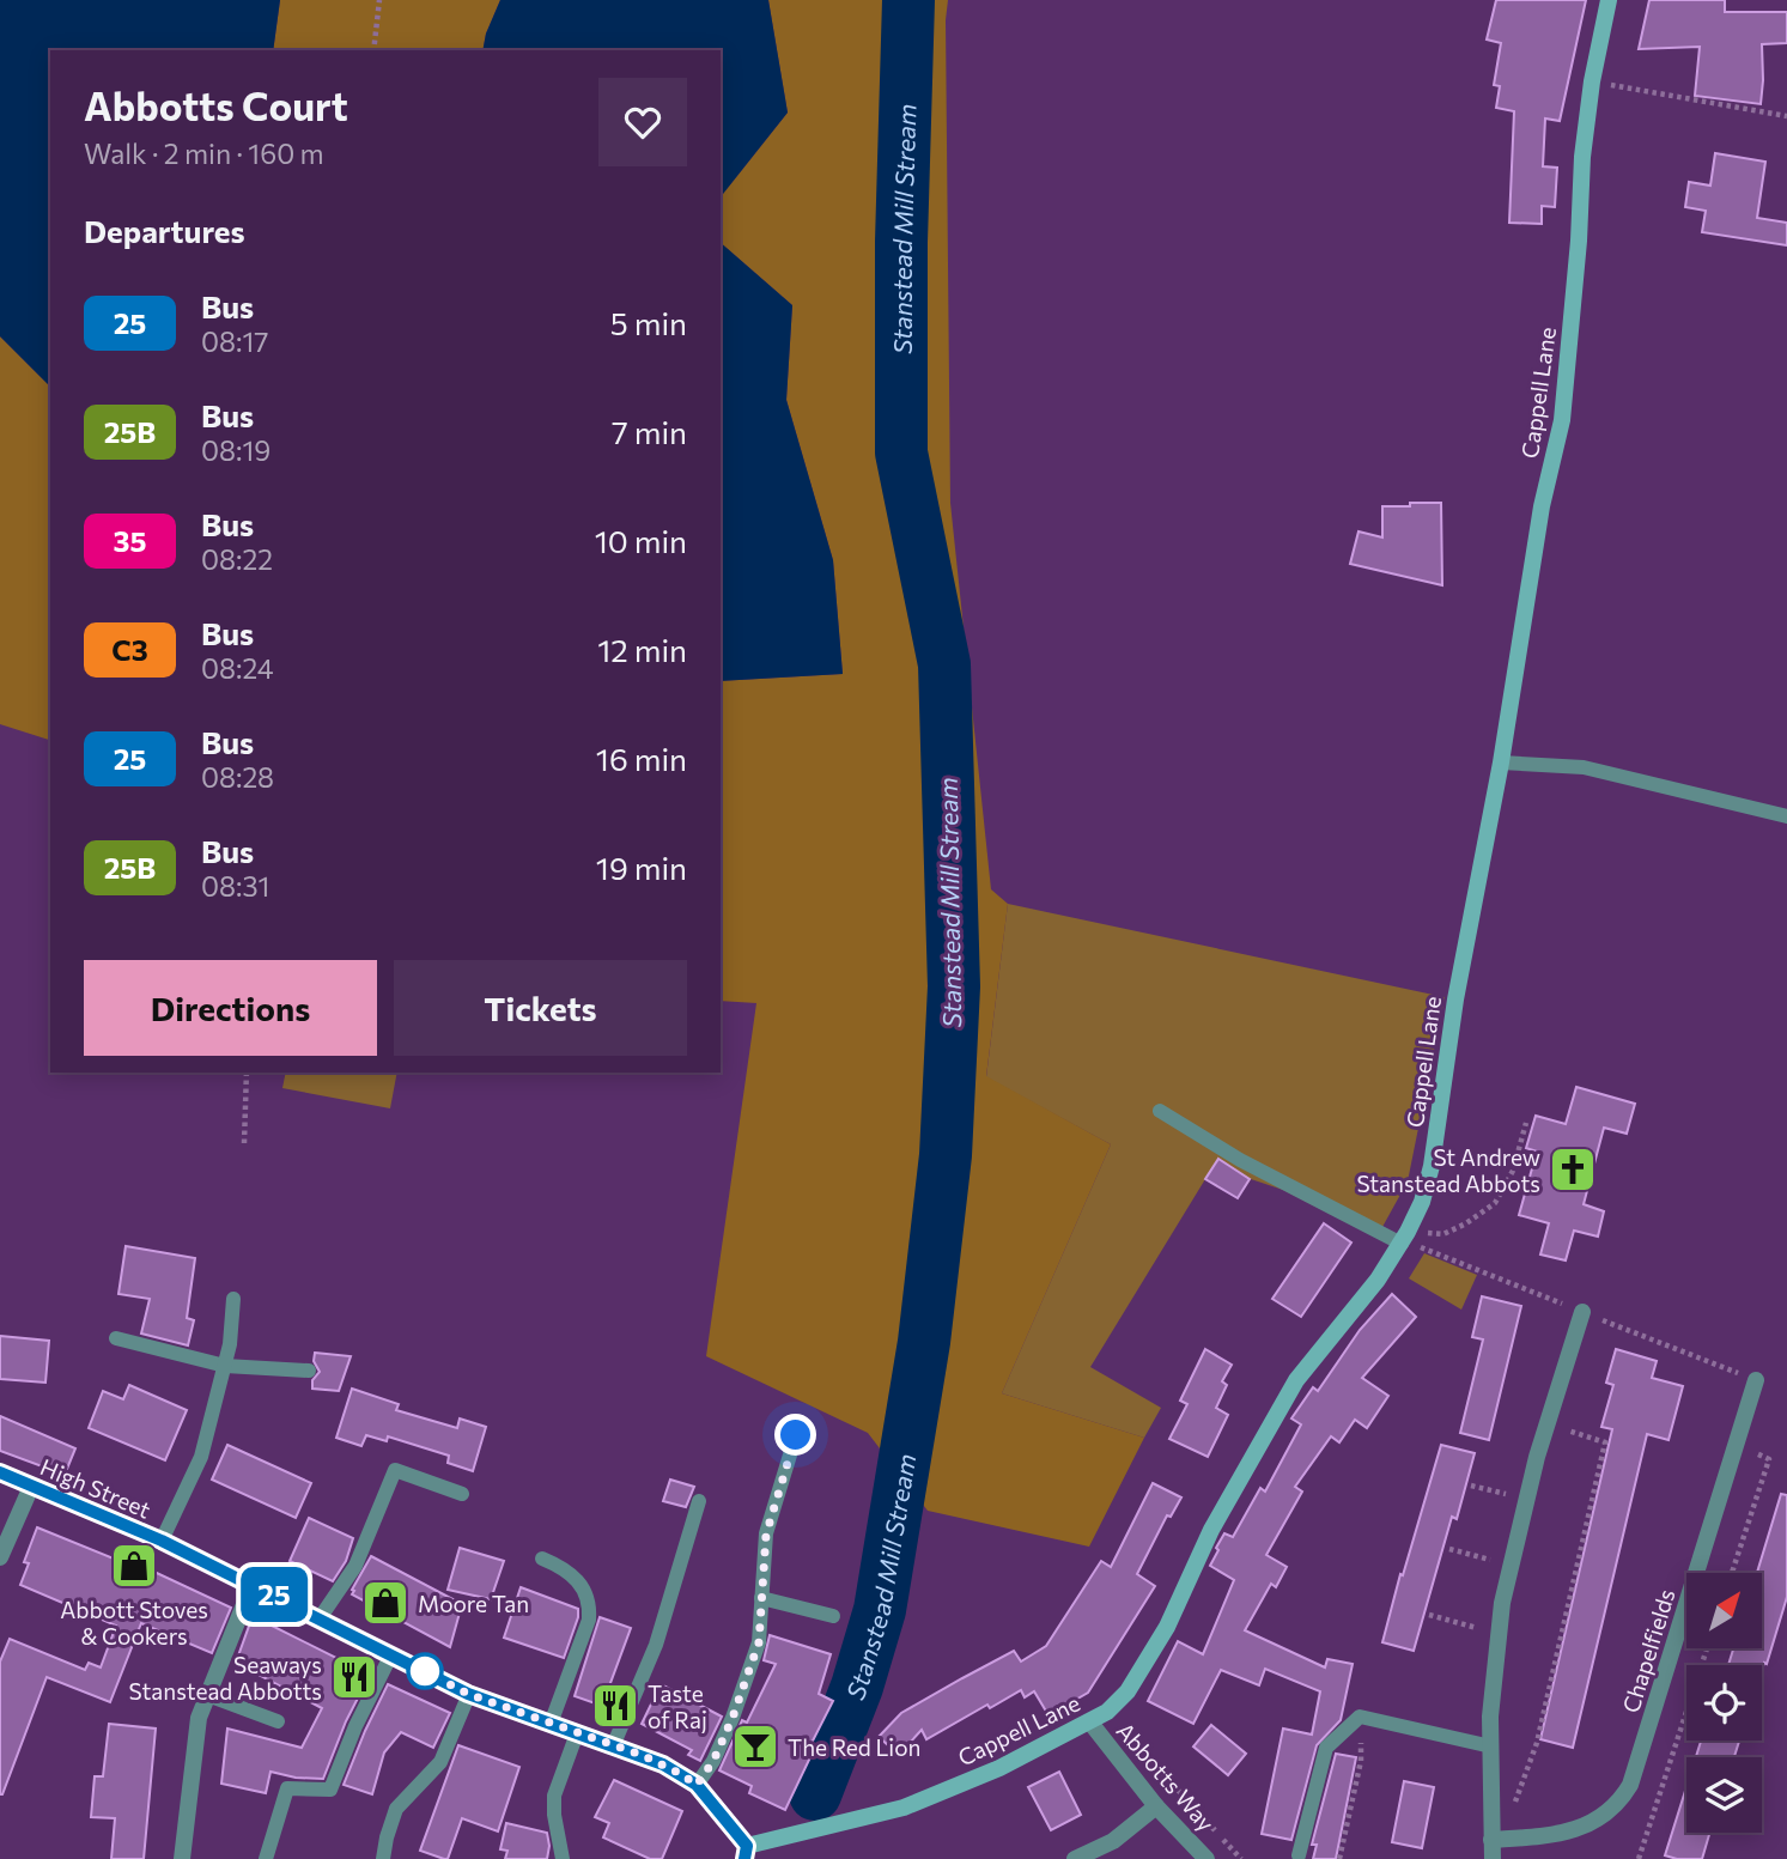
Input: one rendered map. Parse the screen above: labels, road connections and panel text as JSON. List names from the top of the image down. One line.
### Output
{"streets":{"street":["Cappell Lane","High Street","Chapelfields","Abbotts Way"]},"crossings":[["Cappell Lane","High Street"],["Cappell Lane","Abbotts Way"]],"water":["Stanstead Mill Stream"],"places":{"church":["St Andrew Stanstead Abbots"],"shop":["Abbott Stoves & Cookers","Moore Tan"],"restaurant":["Seaways Stanstead Abbotts","Taste of Raj"],"bar":["The Red Lion"]},"lines":["bus line 25"],"north":"top right","page":{"on_map":"25","heading":[["Abbotts Court","Walk · 2 min · 160 m"],"Departures"],"list":[{"mark":"25","name":"Bus","note":"08:17","value":"5 min"},{"mark":"25B","name":"Bus","note":"08:19","value":"7 min"},{"mark":"35","name":"Bus","note":"08:22","value":"10 min"},{"mark":"C3","name":"Bus","note":"08:24","value":"12 min"},{"mark":"25","name":"Bus","note":"08:28","value":"16 min"},{"mark":"25B","name":"Bus","note":"08:31","value":"19 min"}],"buttons":["Directions","Tickets"]}}
